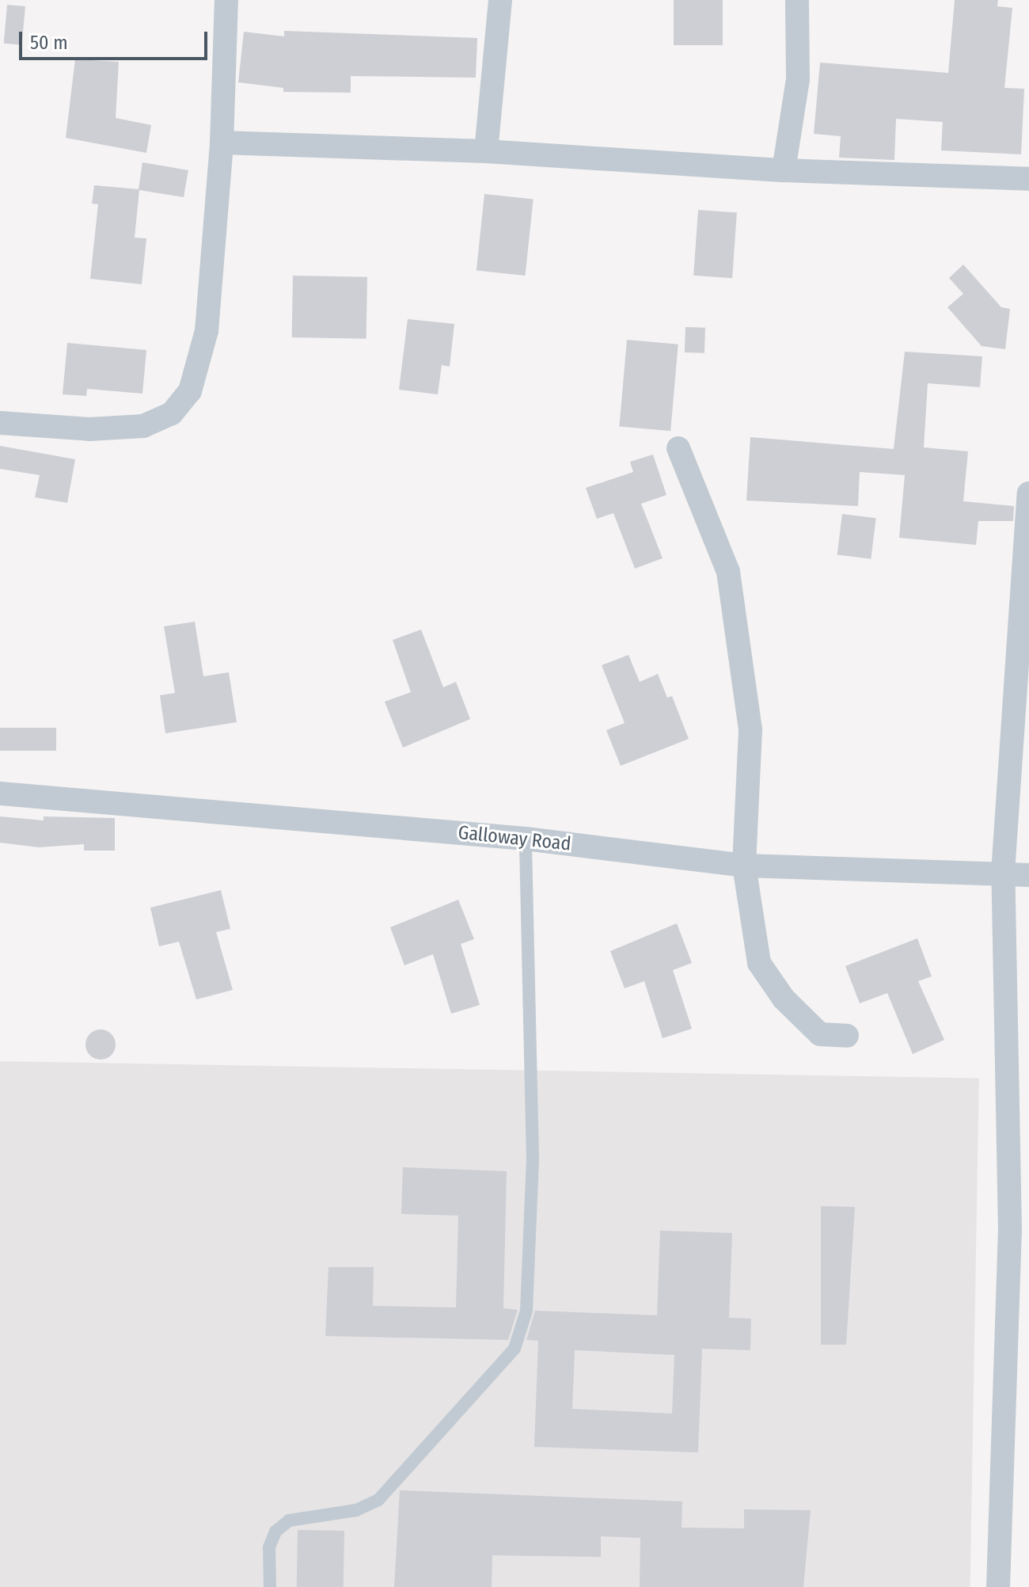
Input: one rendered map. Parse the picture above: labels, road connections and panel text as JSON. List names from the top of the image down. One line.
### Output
{"streets":{"street":["Galloway Road"]},"scale_bar":"50 m"}
